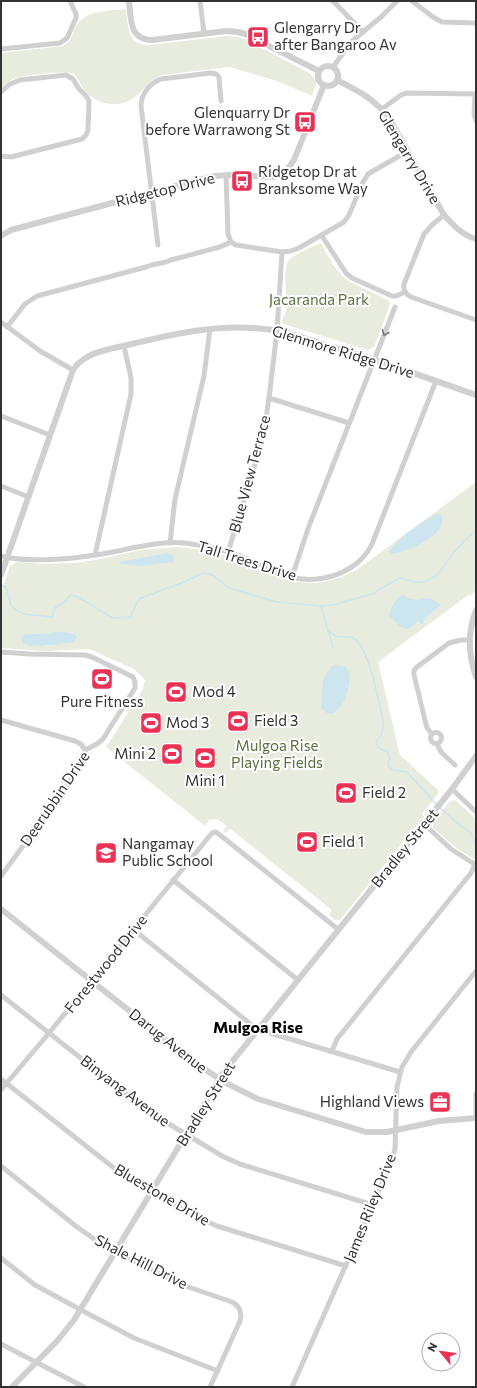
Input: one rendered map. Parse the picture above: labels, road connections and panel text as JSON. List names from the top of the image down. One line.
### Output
{"streets":{"street":["Glengarry Drive","Ridgetop Drive","Glenmore Ridge Drive","Blue View Terrace","Tall Trees Drive","Deerubbin Drive","Bradley Street","Forestwood Drive","Darug Avenue","Binyang Avenue","Bluestone Drive","James Riley Drive","Shale Hill Drive"]},"crossings":[["Glengarry Drive","Ridgetop Drive"],["Glenmore Ridge Drive","Blue View Terrace"],["Glenmore Ridge Drive","Tall Trees Drive"],["Blue View Terrace","Tall Trees Drive"],["Bradley Street","Forestwood Drive"],["Bradley Street","Darug Avenue"],["Bradley Street","Binyang Avenue"],["Bradley Street","Bluestone Drive"],["Bradley Street","Shale Hill Drive"],["Forestwood Drive","Darug Avenue"],["Forestwood Drive","Binyang Avenue"],["Forestwood Drive","Bluestone Drive"],["Darug Avenue","James Riley Drive"],["Binyang Avenue","James Riley Drive"],["Bluestone Drive","James Riley Drive"]],"districts":["Mulgoa Rise"],"parks":["Jacaranda Park","Mulgoa Rise Playing Fields"],"places":{"bus stop":["Glengarry Dr after Bangaroo Av","Glenquarry Dr before Warrawong St","Ridgetop Dr at Branksome Way"],"sports":["Pure Fitness","Mod 4","Field 3","Mod 3","Mini 2","Mini 1","Field 2","Field 1"],"school or university":["Nangamay Public School"],"office":["Highland Views"]},"north":"top left"}
